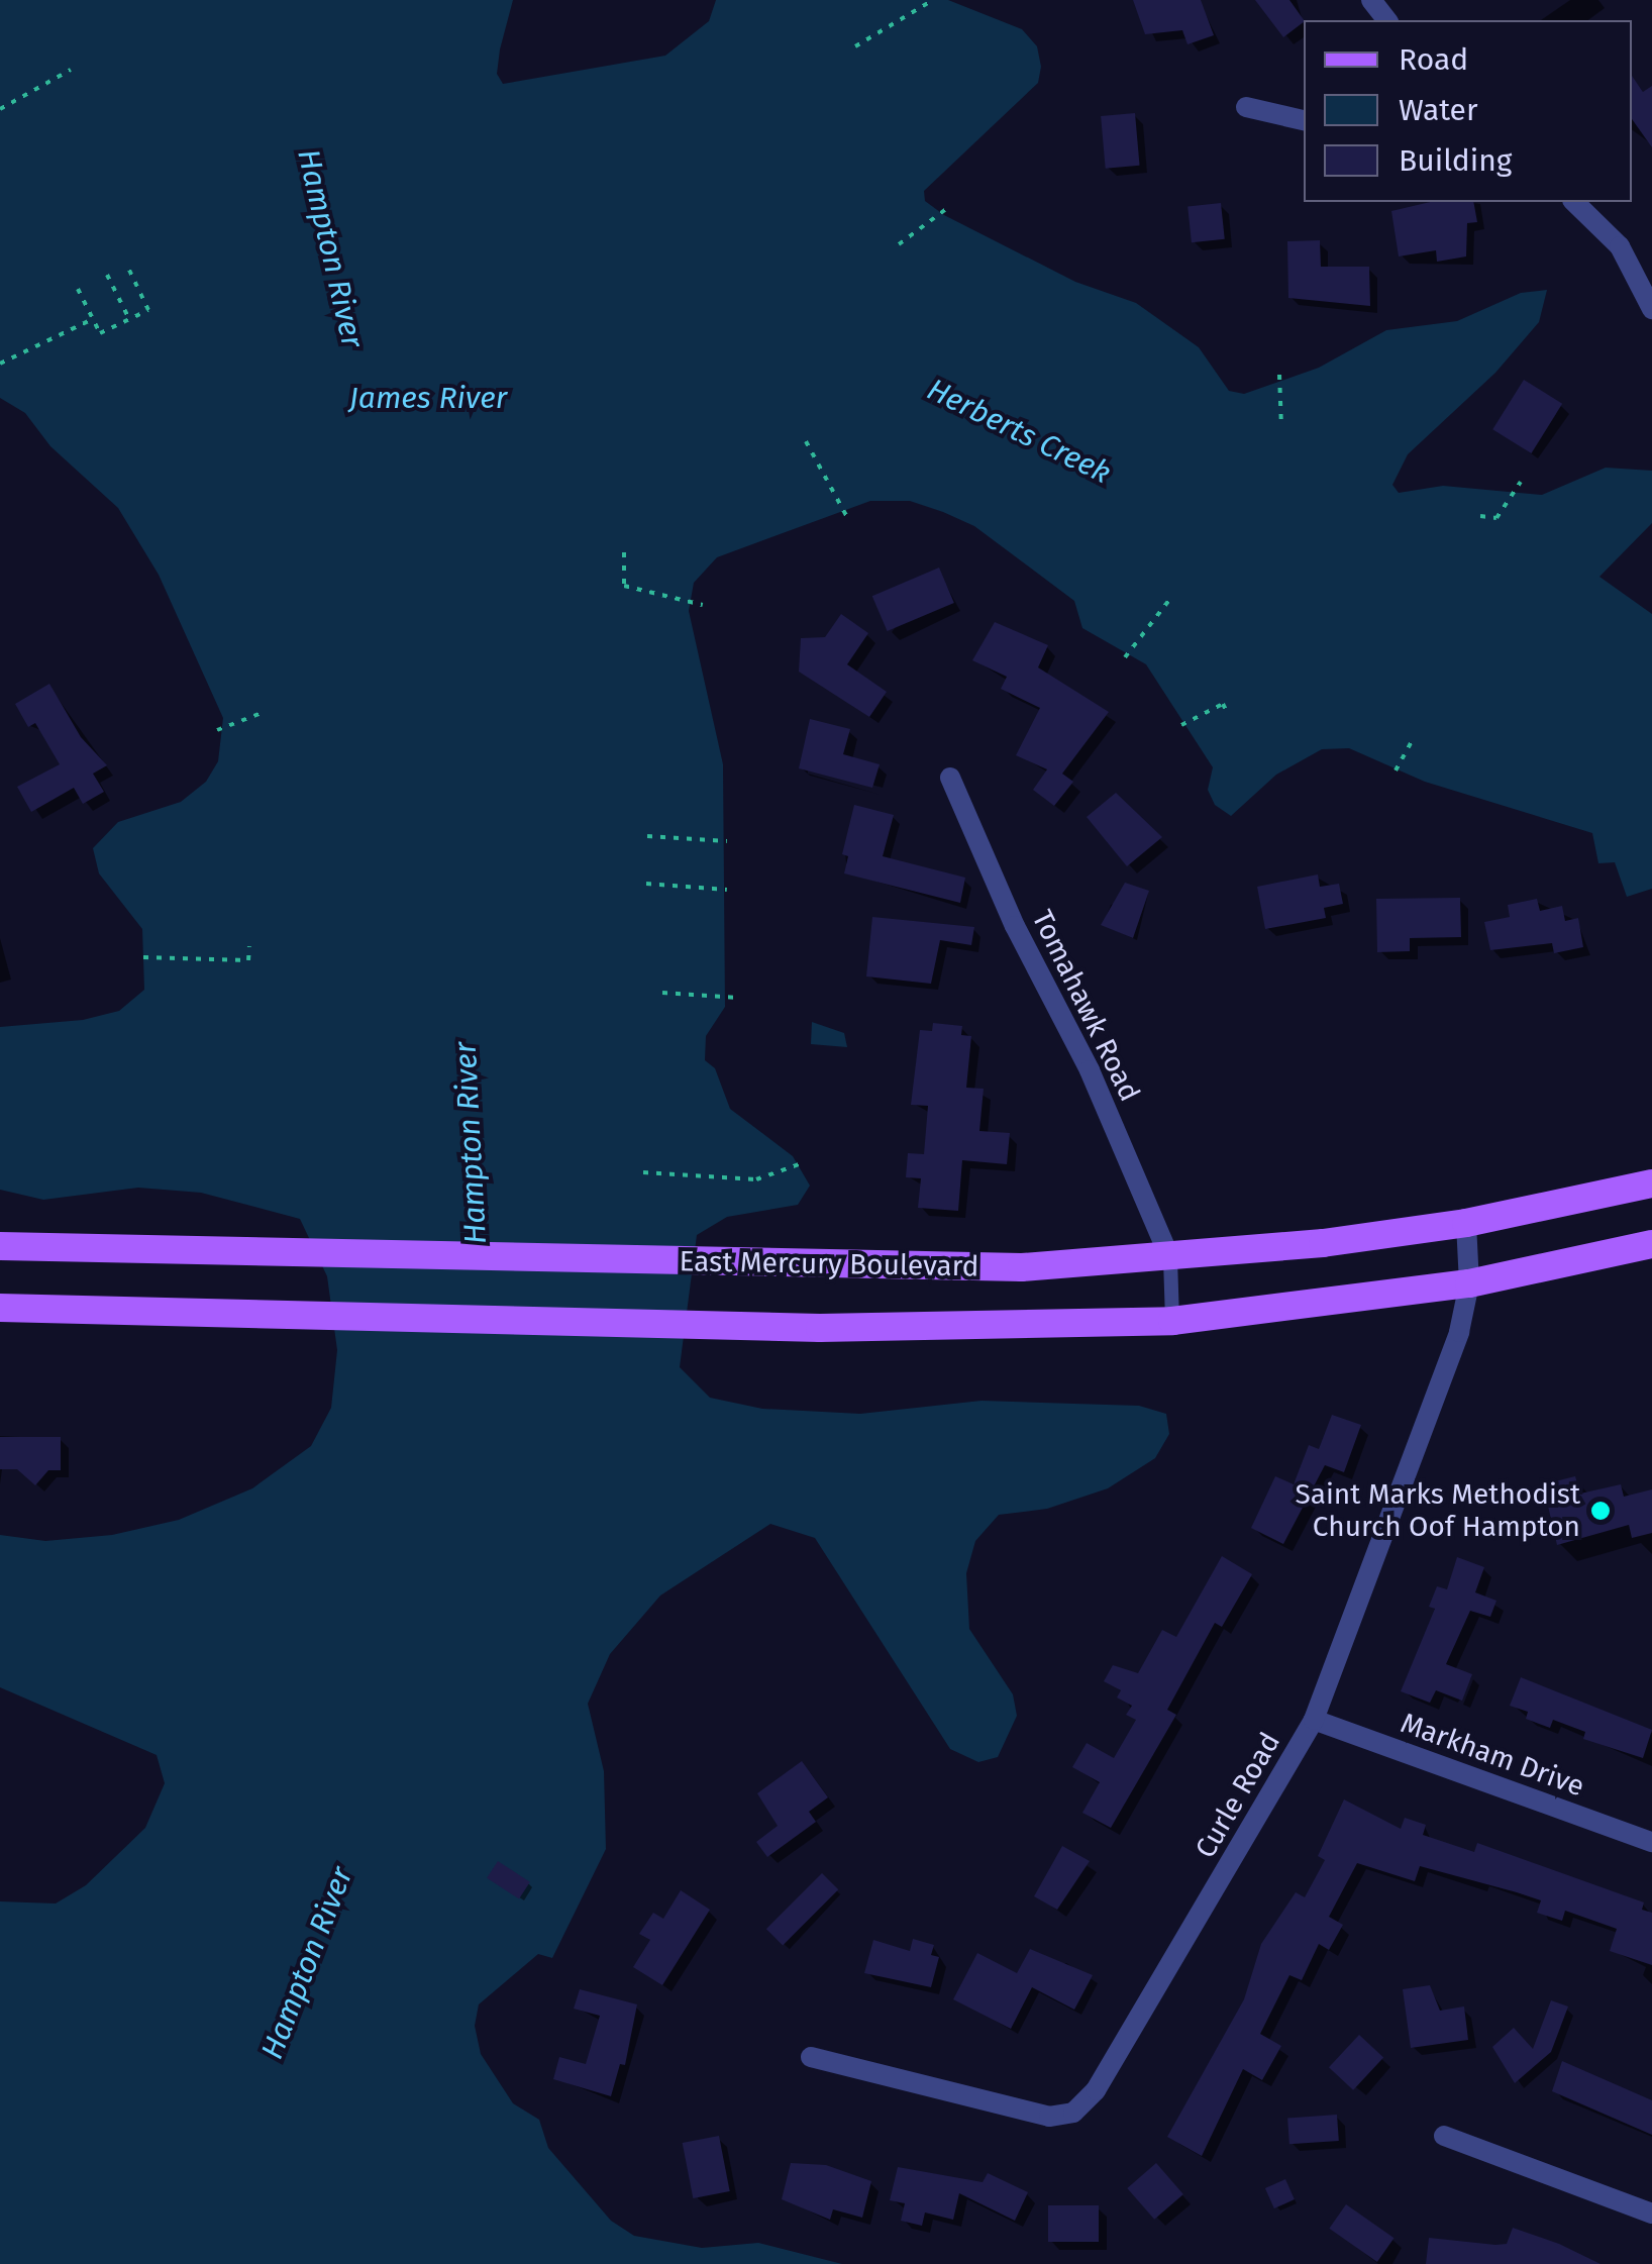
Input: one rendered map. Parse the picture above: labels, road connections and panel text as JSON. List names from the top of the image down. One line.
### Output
{"streets":{"main road":["East Mercury Boulevard"],"street":["Tomahawk Road","Markham Drive","Curle Road"]},"crossings":[["Tomahawk Road","East Mercury Boulevard"],["East Mercury Boulevard","Curle Road"],["Markham Drive","Curle Road"]],"water":["Hampton River","James River","Herberts Creek"],"places":["Saint Marks Methodist Church Oof Hampton"],"legend":["Road","Water","Building"]}
